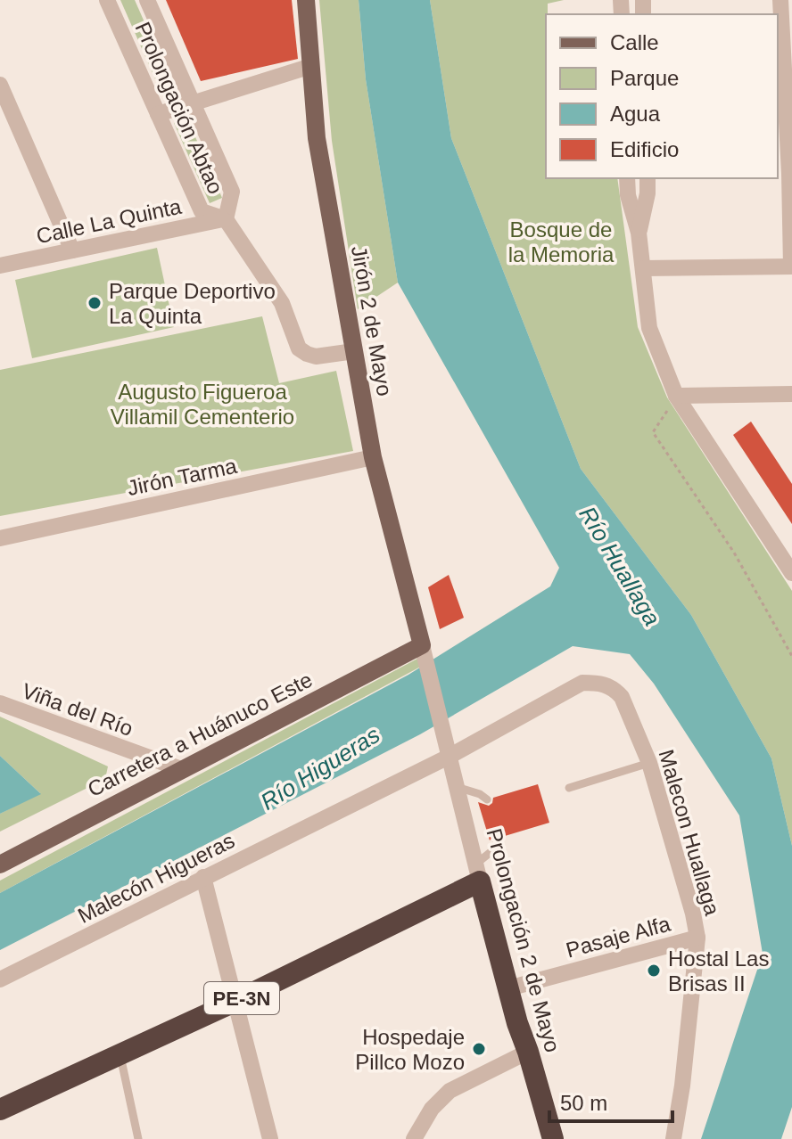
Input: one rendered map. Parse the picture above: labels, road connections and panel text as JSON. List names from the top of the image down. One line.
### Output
{"streets":{"highway":["Prolongación 2 de Mayo","PE-3N"],"main road":["Jirón 2 de Mayo","Carretera a Huánuco Este"],"street":["Prolongación Abtao","Calle La Quinta","Jirón Tarma","Viña del Río","Malecon Huallaga","Malecón Higueras","Pasaje Alfa"]},"crossings":[["Prolongación Abtao","Calle La Quinta"],["Prolongación Abtao","Jirón 2 de Mayo"],["Jirón 2 de Mayo","Jirón Tarma"],["Jirón 2 de Mayo","Carretera a Huánuco Este"],["Jirón 2 de Mayo","Prolongación 2 de Mayo"],["Viña del Río","Carretera a Huánuco Este"],["Carretera a Huánuco Este","Prolongación 2 de Mayo"],["Malecon Huallaga","Malecón Higueras"],["Malecon Huallaga","Pasaje Alfa"],["Malecón Higueras","Prolongación 2 de Mayo"],["Pasaje Alfa","Prolongación 2 de Mayo"],["Prolongación 2 de Mayo","PE-3N"]],"water":["Río Huallaga","Río Higueras"],"parks":["Bosque de la Memoria","Augusto Figueroa Villamil Cementerio"],"places":["Parque Deportivo La Quinta","Hostal Las Brisas II","Hospedaje Pillco Mozo"],"legend":["Calle","Parque","Agua","Edificio"],"scale_bar":"50 m"}
